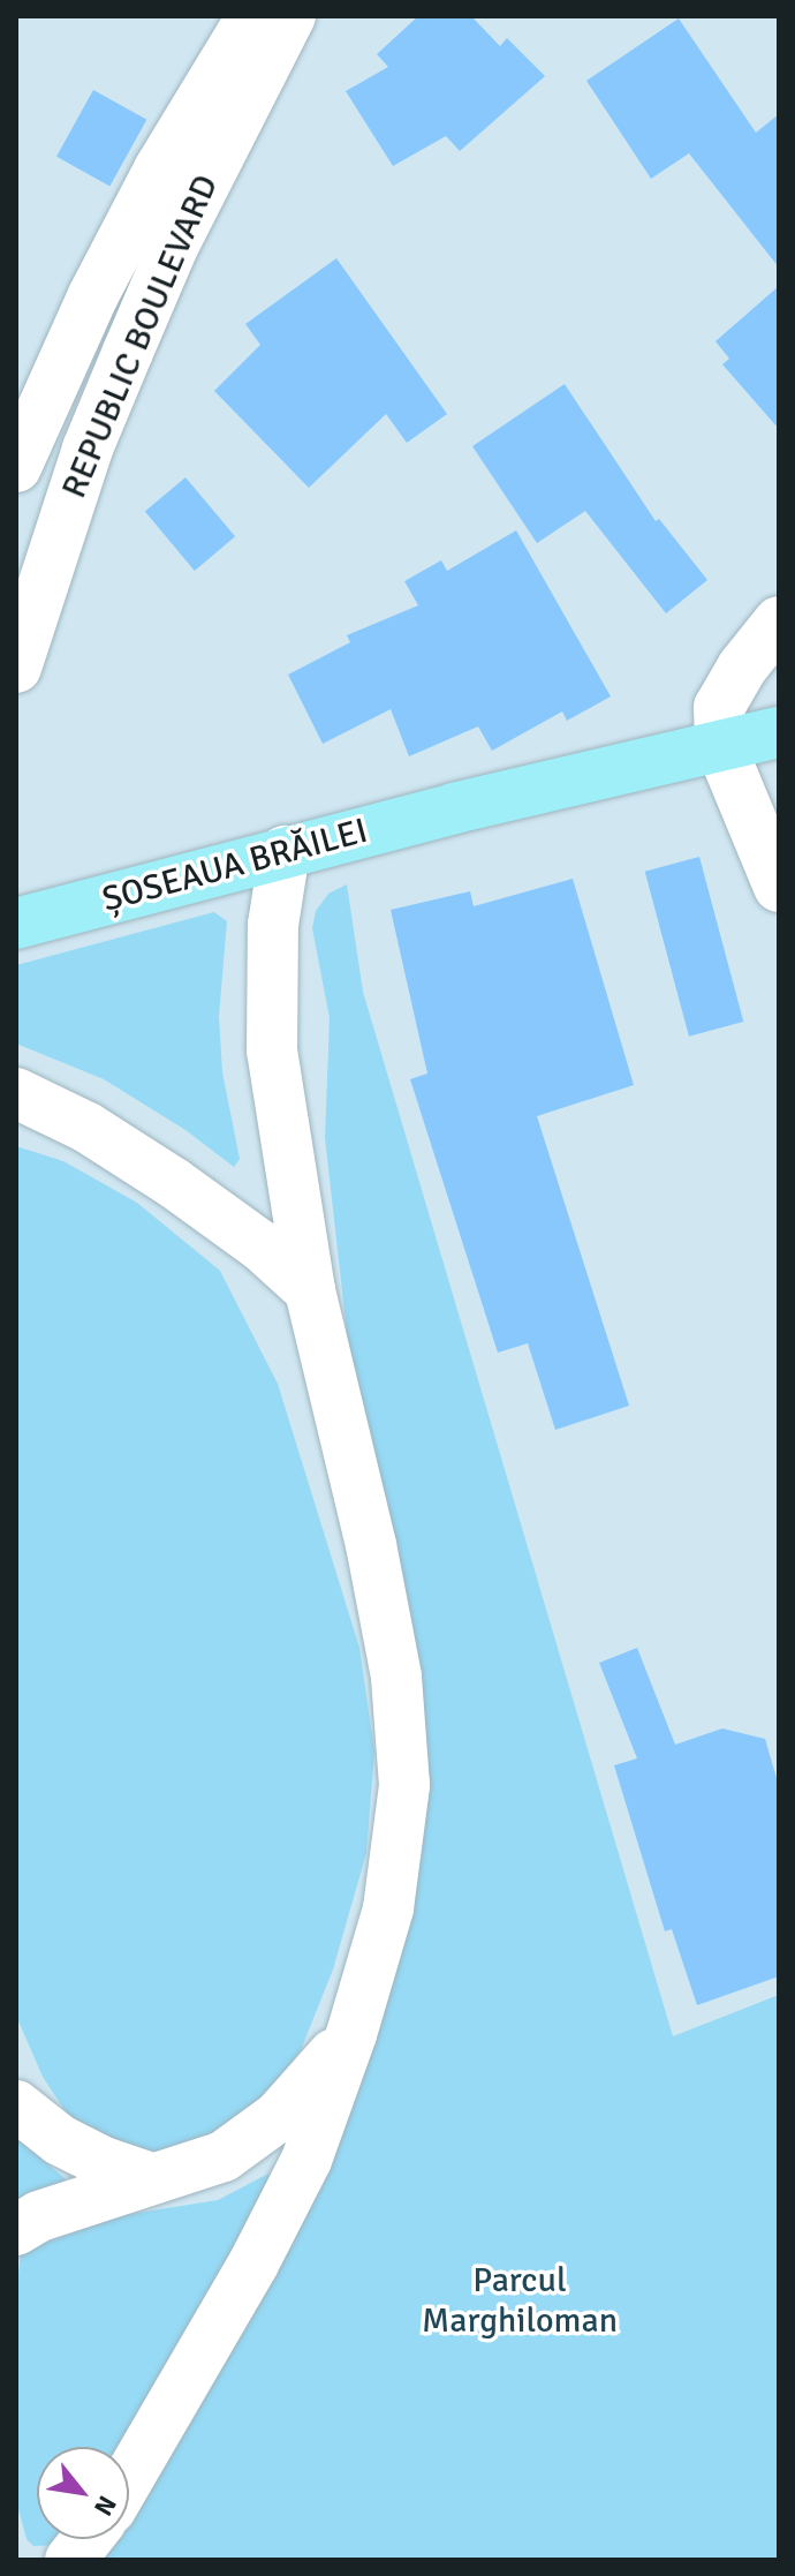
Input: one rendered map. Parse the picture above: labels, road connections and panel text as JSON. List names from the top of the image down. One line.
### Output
{"streets":{"main road":["REPUBLIC BOULEVARD","ȘOSEAUA BRĂILEI"]},"parks":["Parcul Marghiloman"],"north":"bottom right"}
